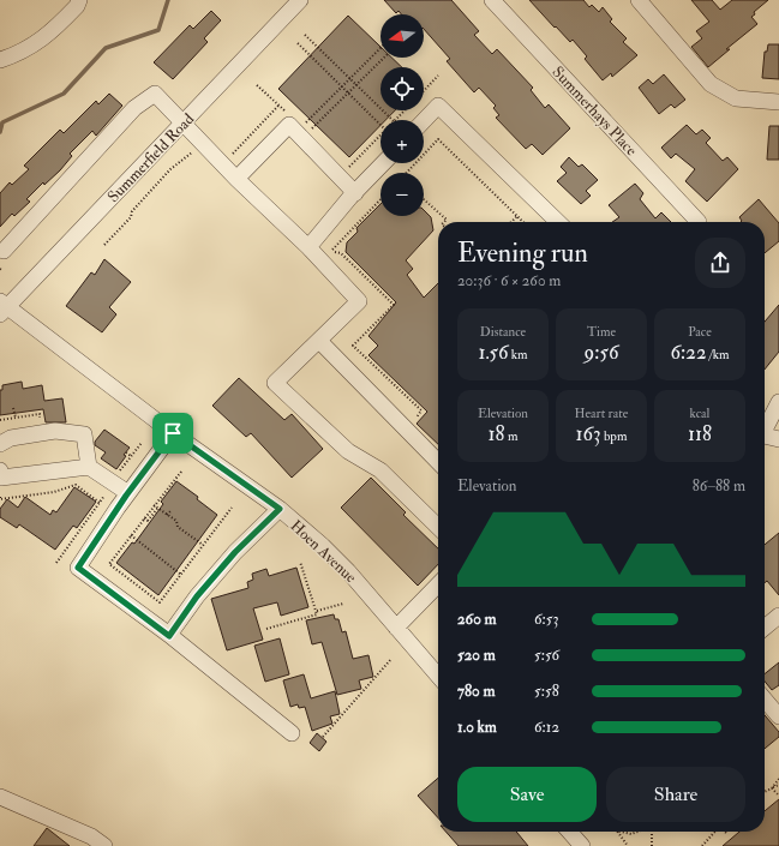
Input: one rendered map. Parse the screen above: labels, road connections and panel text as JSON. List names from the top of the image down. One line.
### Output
{"streets":{"street":["Summerhays Place","Summerfield Road","Hoen Avenue"]},"crossings":[["Summerfield Road","Hoen Avenue"]],"north":"left","page":{"map_buttons":["+","−"],"heading":["Evening run","20:36 · 6 × 260 m"],"stats":[["Distance","1.56 km"],["Time","9:56"],["Pace","6:22 /km"],["Elevation","18 m"],["Heart rate","163 bpm"],["kcal","118"]],"chart":["Elevation","86–88 m"],"list":[{"name":"260 m","note":"6:53"},{"name":"520 m","note":"5:56"},{"name":"780 m","note":"5:58"},{"name":"1.0 km","note":"6:12"}],"buttons":["Save","Share"]}}
